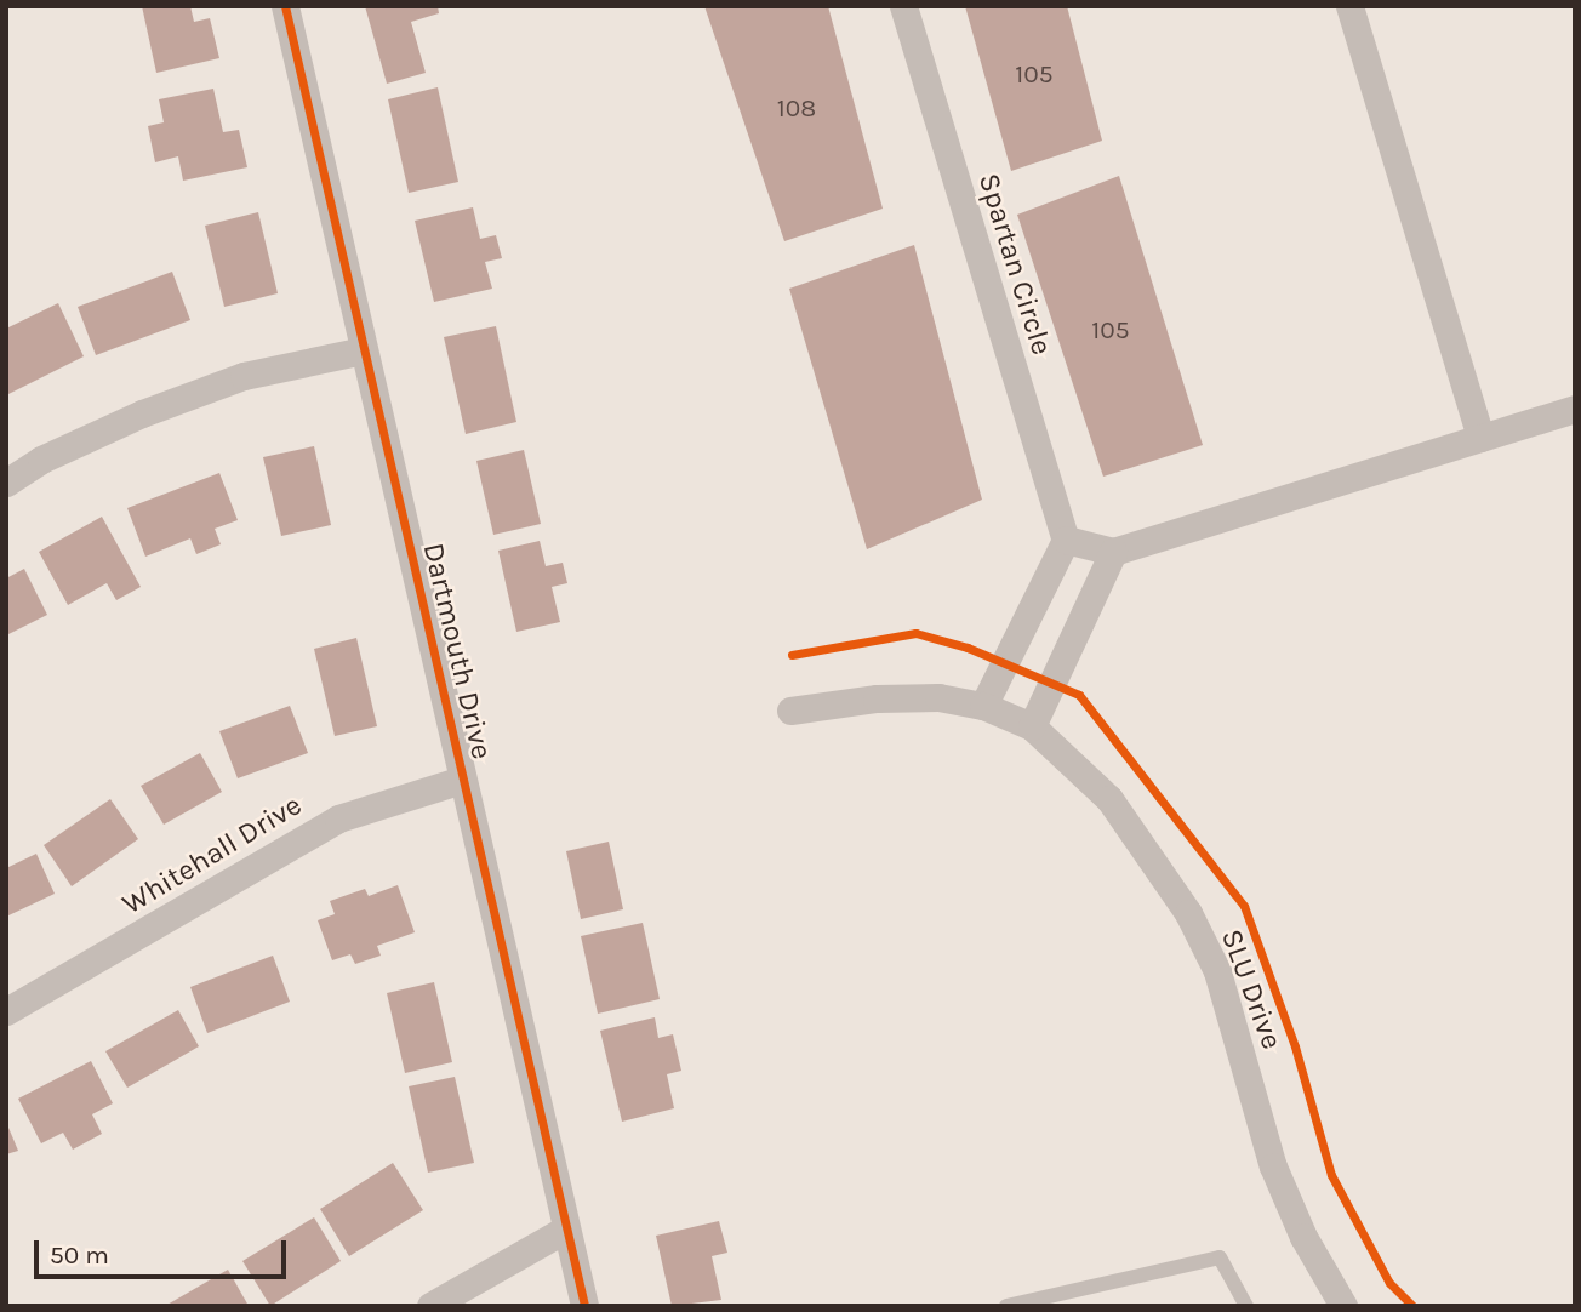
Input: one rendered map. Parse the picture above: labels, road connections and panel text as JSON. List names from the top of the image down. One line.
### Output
{"streets":{"street":["Spartan Circle","Dartmouth Drive","Whitehall Drive","SLU Drive"]},"crossings":[["Dartmouth Drive","Whitehall Drive"]],"house_numbers":["105","108","105"],"scale_bar":"50 m"}
